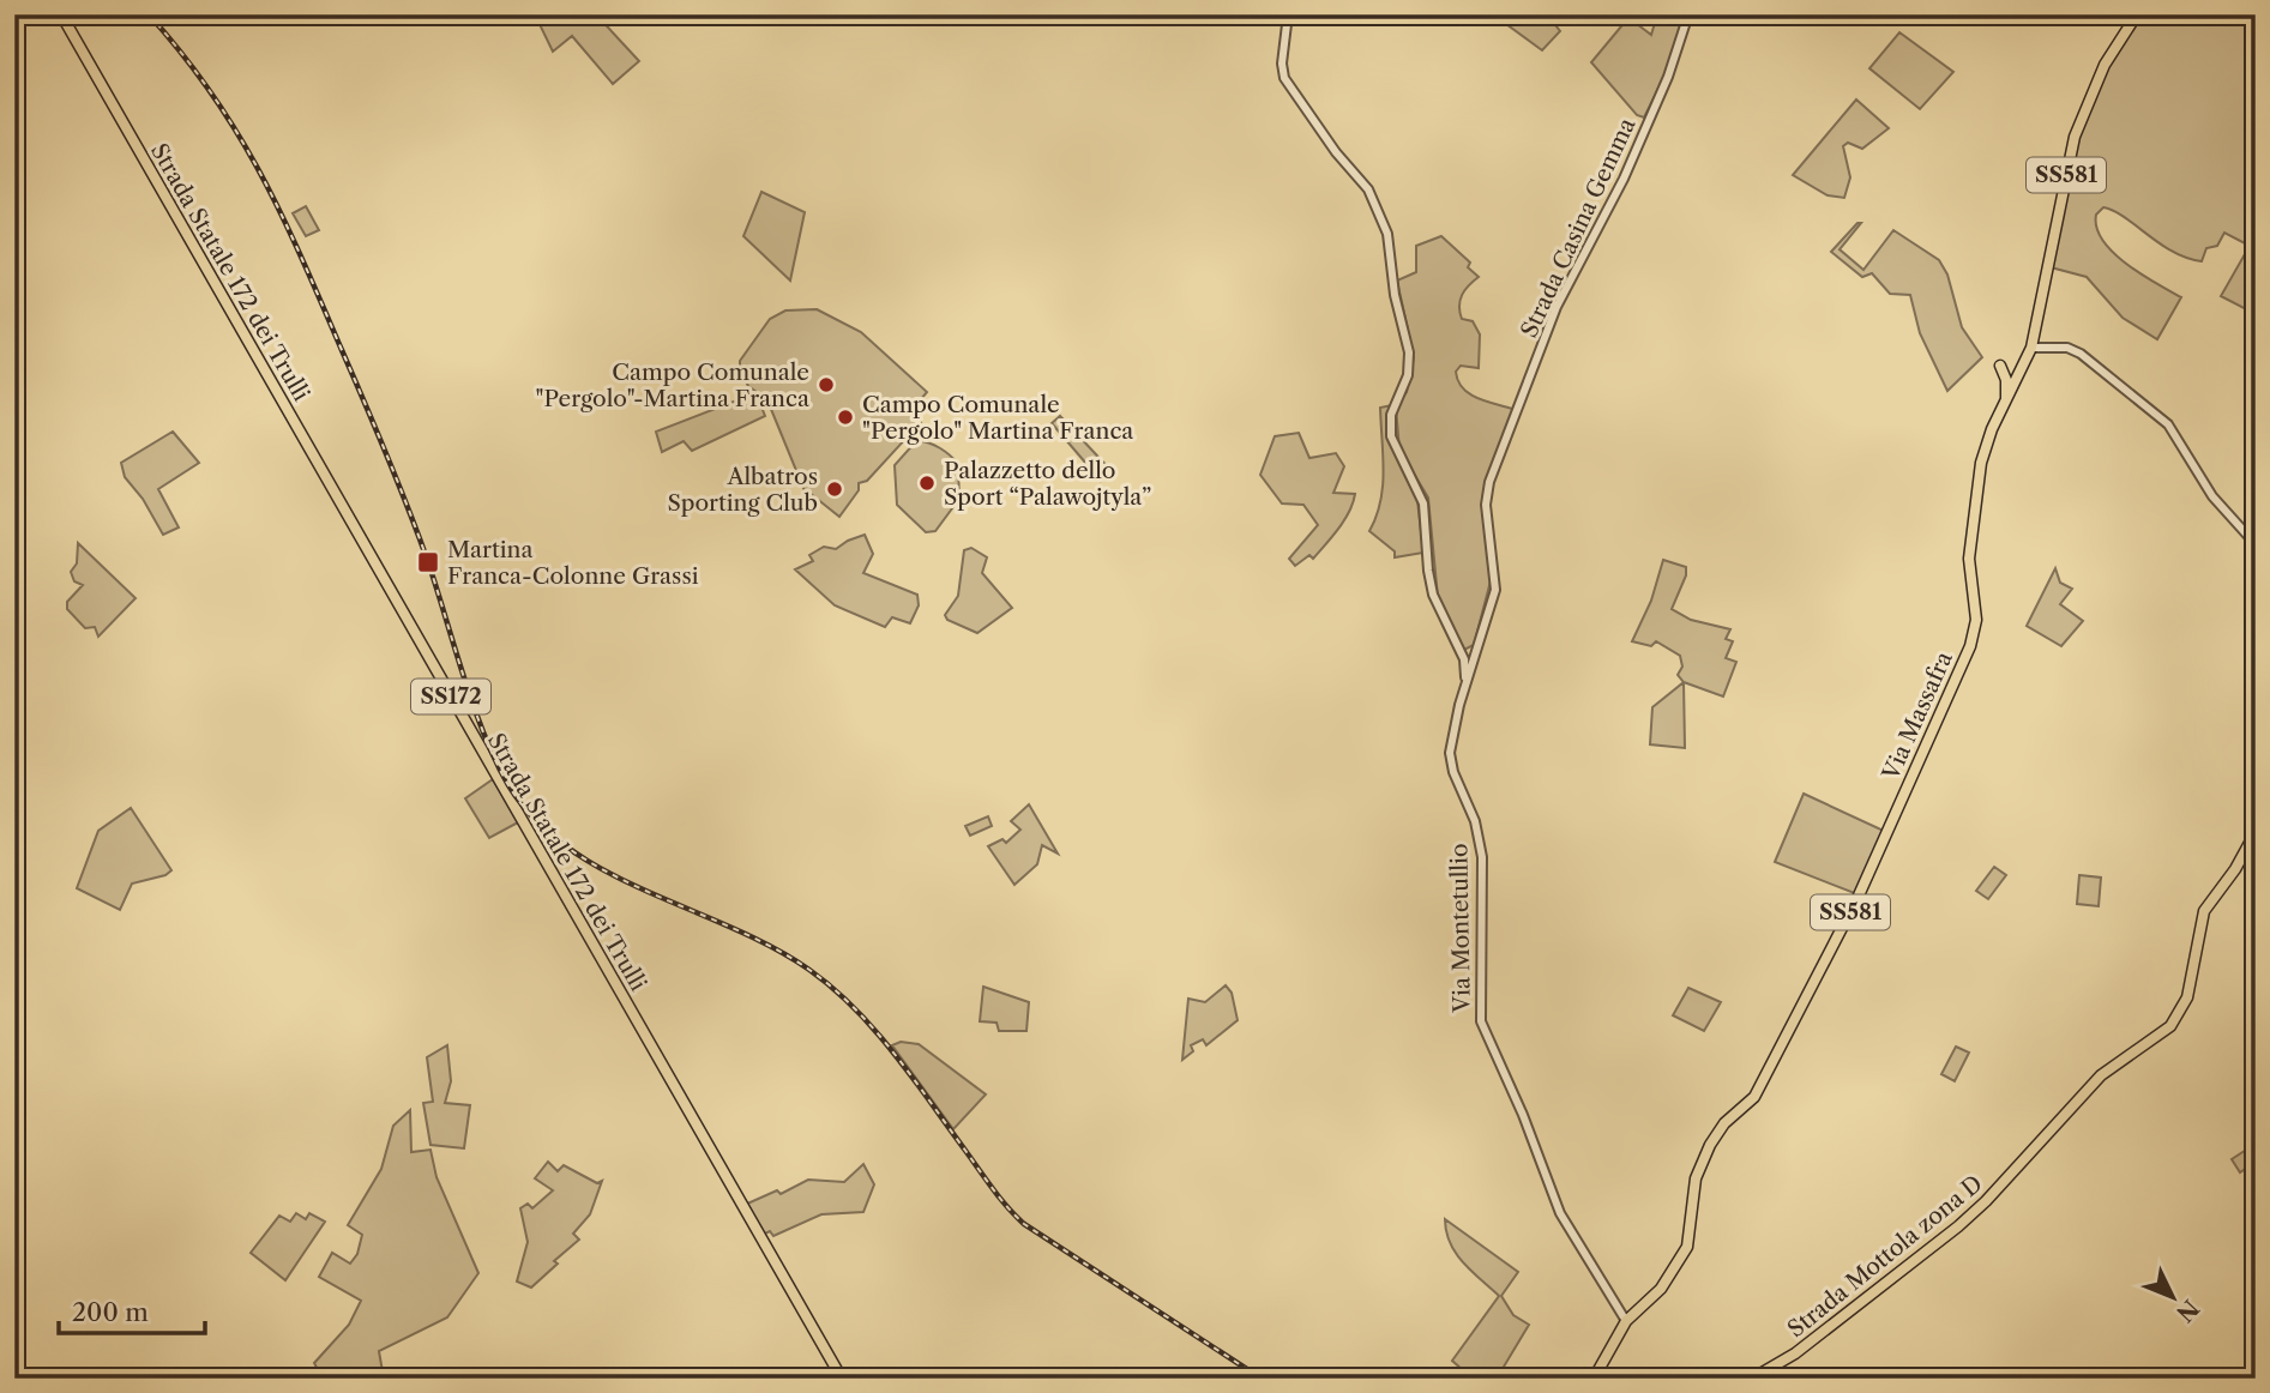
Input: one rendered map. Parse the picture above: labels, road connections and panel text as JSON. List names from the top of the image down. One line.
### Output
{"streets":{"main road":["SS581","Strada Statale 172 dei Trulli","SS172","Via Massafra","Strada Mottola zona D"],"street":["Strada Casina Gemma","Via Montetullio"]},"crossings":[["Strada Casina Gemma","Via Montetullio"],["Via Massafra","Via Montetullio"]],"places":{"other":["Campo Comunale \"Pergolo\"-Martina Franca","Campo Comunale \"Pergolo\" Martina Franca","Palazzetto dello Sport “Palawojtyla”","Albatros Sporting Club"],"transit":["Martina Franca-Colonne Grassi"]},"scale_bar":"200 m","north":"bottom right"}
